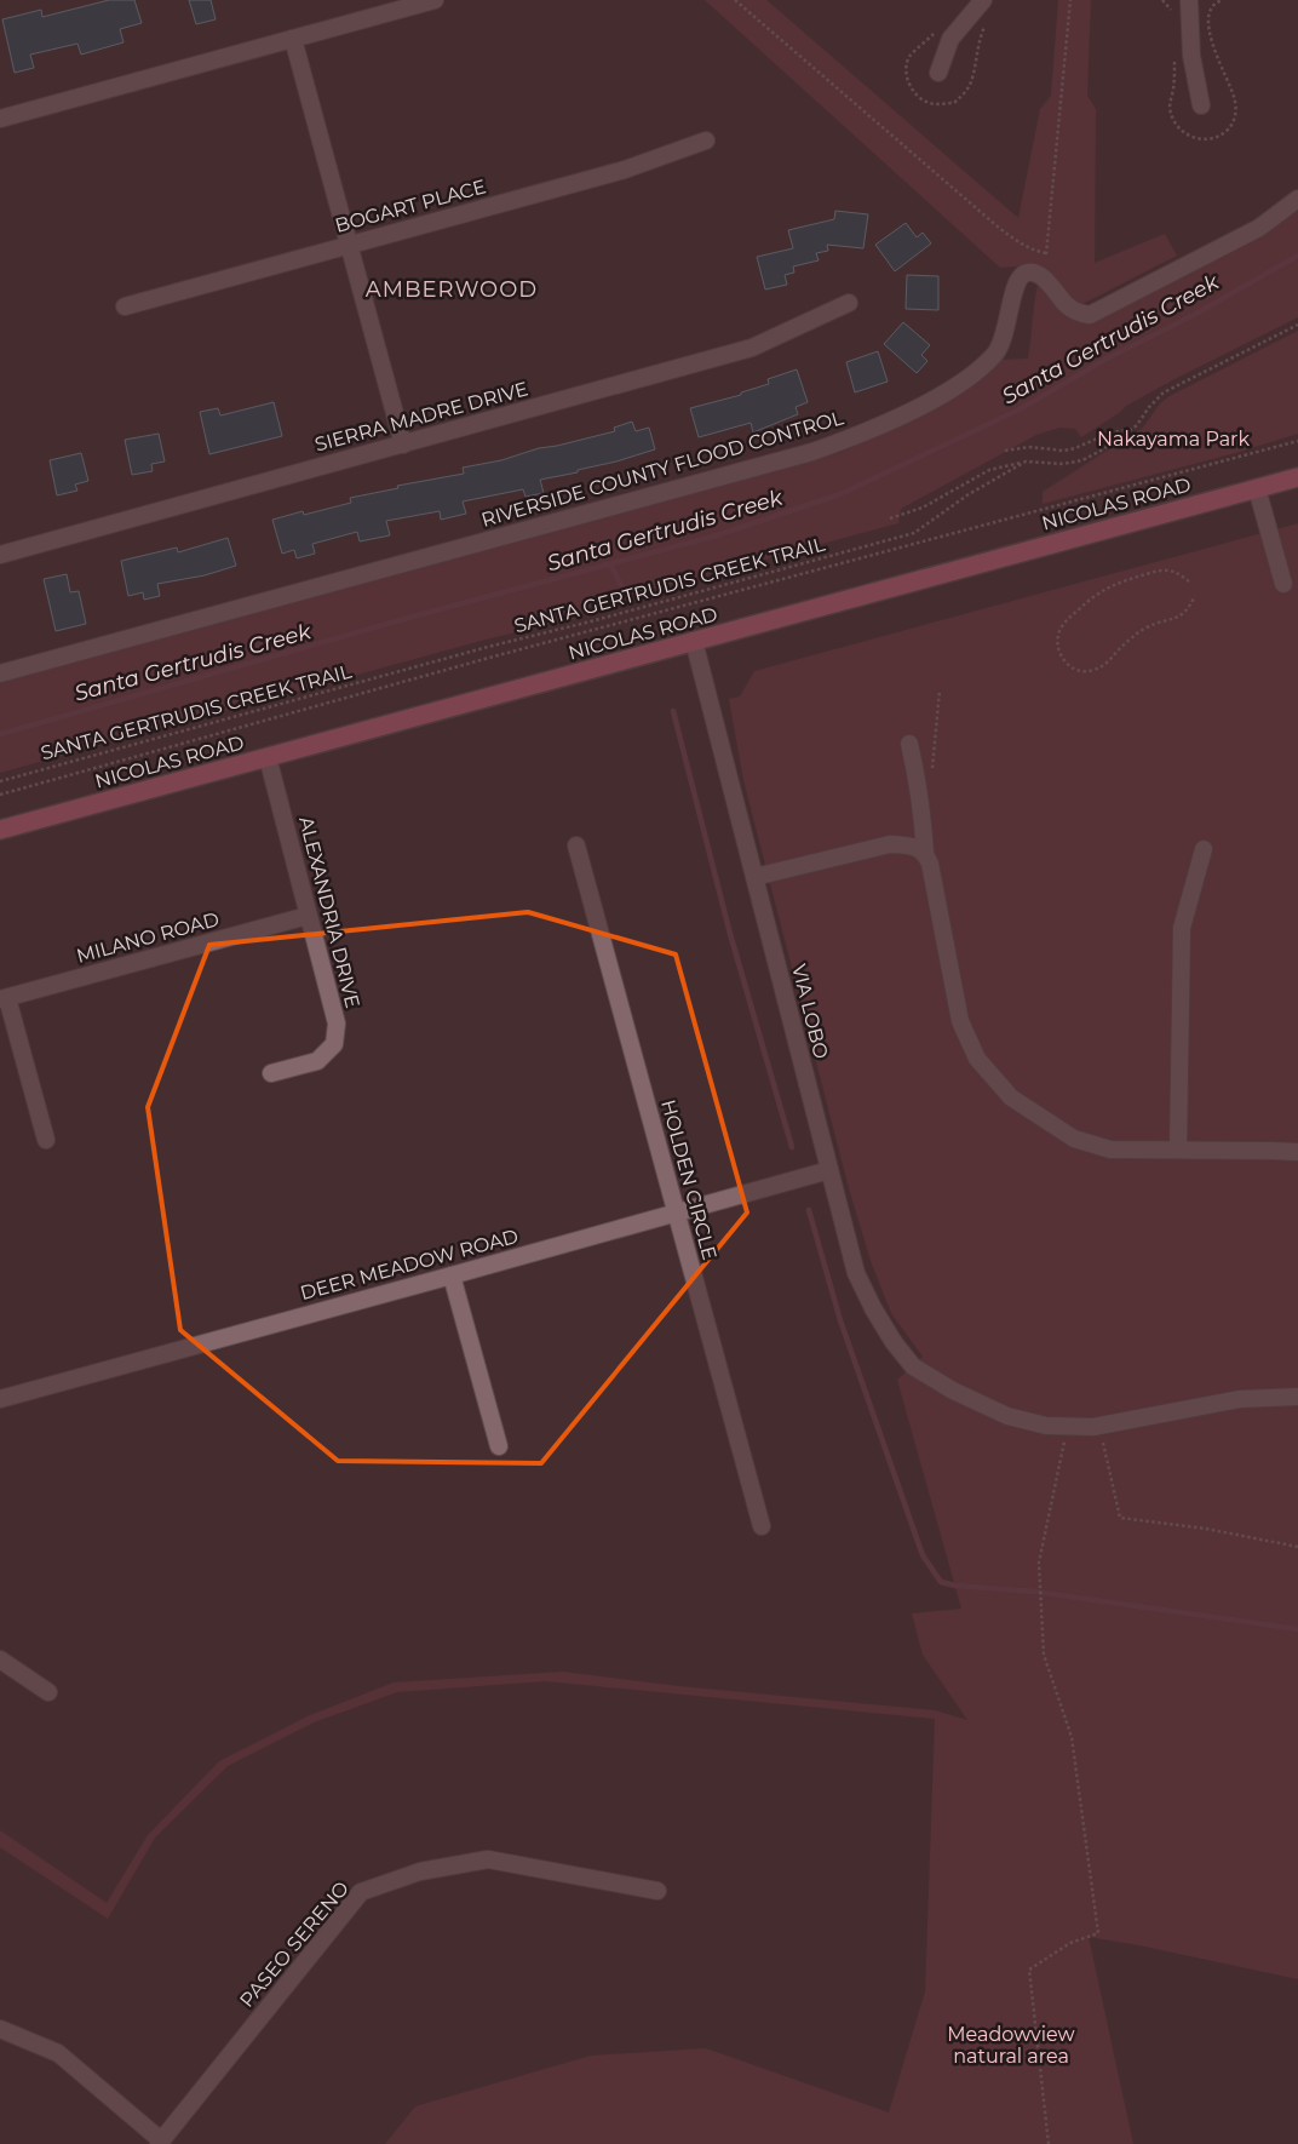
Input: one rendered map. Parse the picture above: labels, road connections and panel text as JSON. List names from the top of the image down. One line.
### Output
{"streets":{"main road":["NICOLAS ROAD"],"street":["BOGART PLACE","SIERRA MADRE DRIVE","RIVERSIDE COUNTY FLOOD CONTROL","ALEXANDRIA DRIVE","MILANO ROAD","VIA LOBO","HOLDEN CIRCLE","DEER MEADOW ROAD","PASEO SERENO"],"path":["SANTA GERTRUDIS CREEK TRAIL"]},"crossings":[["NICOLAS ROAD","ALEXANDRIA DRIVE"],["NICOLAS ROAD","VIA LOBO"],["ALEXANDRIA DRIVE","MILANO ROAD"],["VIA LOBO","DEER MEADOW ROAD"],["HOLDEN CIRCLE","DEER MEADOW ROAD"]],"districts":["AMBERWOOD"],"water":["Santa Gertrudis Creek"],"parks":["Nakayama Park","Meadowview natural area"]}
